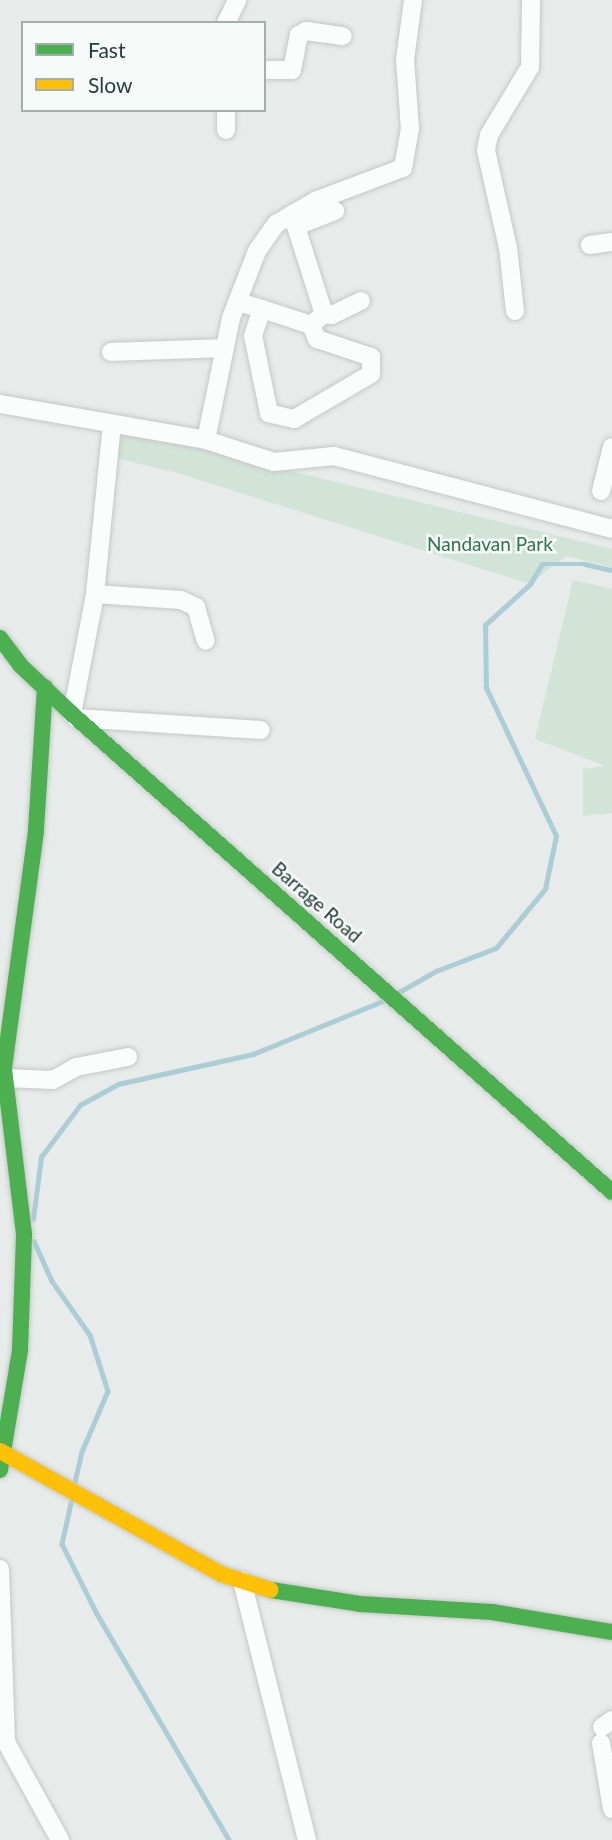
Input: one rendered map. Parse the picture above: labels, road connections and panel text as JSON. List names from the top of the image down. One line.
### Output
{"streets":{"street":["Barrage Road"]},"parks":["Nandavan Park"],"legend":["Fast","Slow"]}
